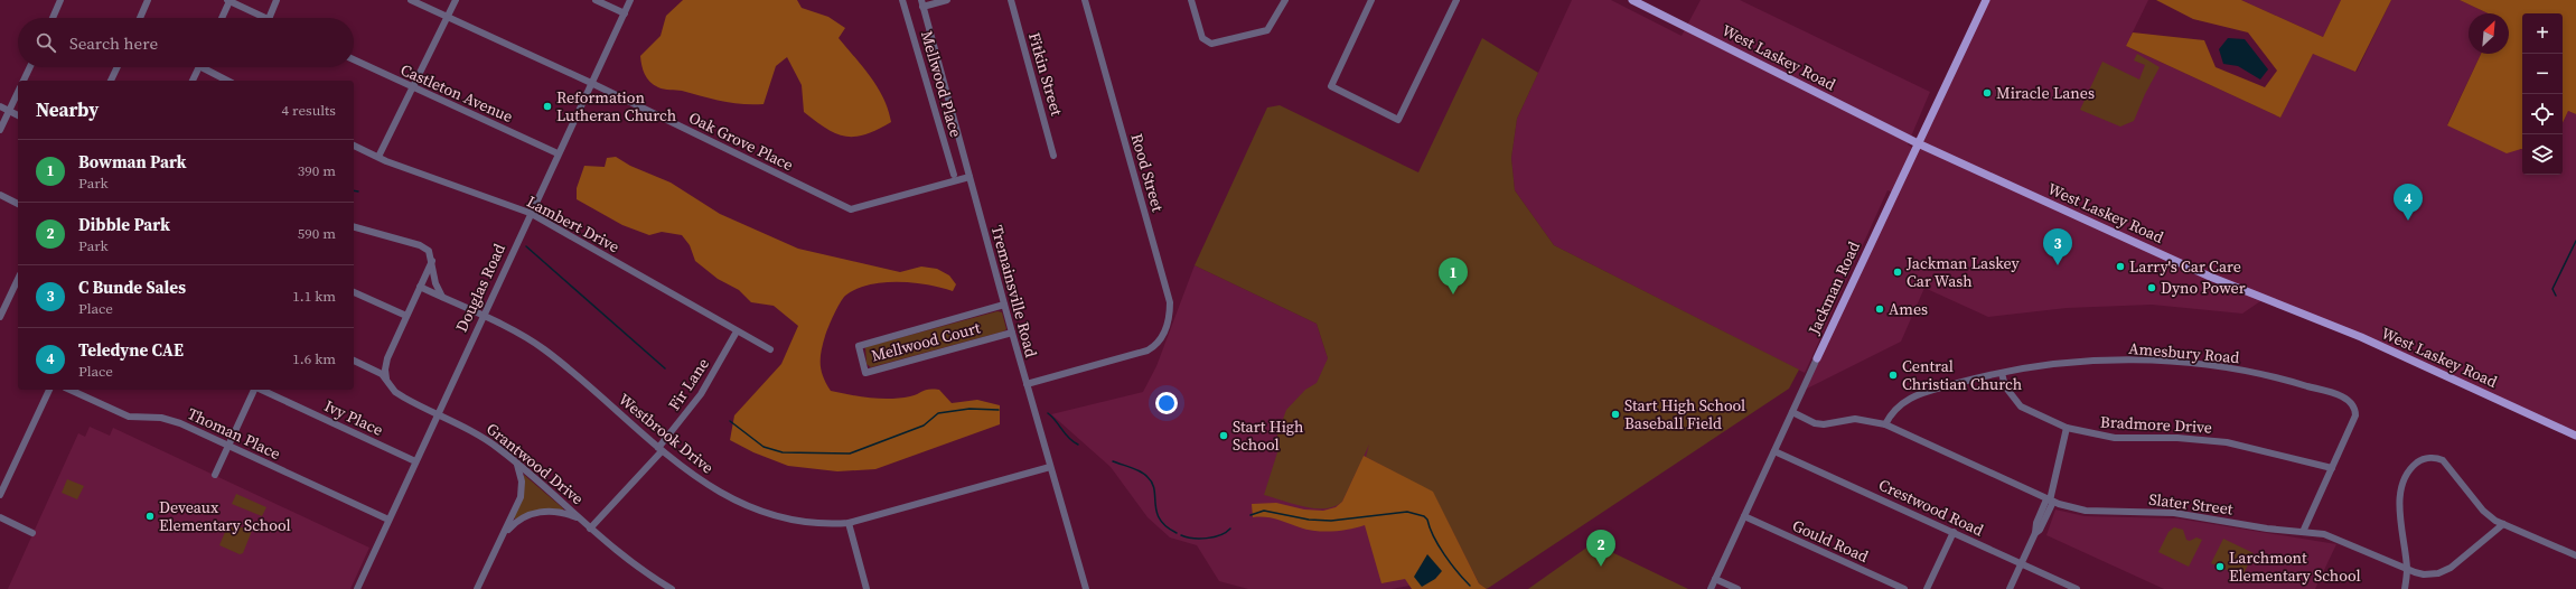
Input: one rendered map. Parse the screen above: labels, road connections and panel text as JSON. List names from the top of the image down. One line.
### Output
{"streets":{"main road":["West Laskey Road","Jackman Road"],"street":["Fitkin Street","Mellwood Place","Castleton Avenue","Oak Grove Place","Rood Street","Lambert Drive","Douglas Road","Tremainsville Road","Mellwood Court","Amesbury Road","Fir Lane","Ivy Place","Bradmore Drive","Thoman Place","Westbrook Drive","Grantwood Drive","Slater Street","Crestwood Road","Gould Road"]},"crossings":[["West Laskey Road","Jackman Road"],["Castleton Avenue","Douglas Road"],["Oak Grove Place","Douglas Road"],["Oak Grove Place","Tremainsville Road"],["Rood Street","Tremainsville Road"],["Lambert Drive","Douglas Road"],["Lambert Drive","Fir Lane"],["Douglas Road","Ivy Place"],["Douglas Road","Thoman Place"],["Douglas Road","Westbrook Drive"],["Douglas Road","Grantwood Drive"],["Jackman Road","Slater Street"],["Jackman Road","Crestwood Road"],["Jackman Road","Gould Road"],["Tremainsville Road","Mellwood Court"],["Tremainsville Road","Westbrook Drive"],["Amesbury Road","Bradmore Drive"],["Amesbury Road","Slater Street"],["Fir Lane","Westbrook Drive"],["Fir Lane","Grantwood Drive"]],"places":["Miracle Lanes","Reformation Lutheran Church","Larry's Car Care","Jackman Laskey Car Wash","Dyno Power","Ames","Central Christian Church","Start High School Baseball Field","Start High School","Deveaux Elementary School","Larchmont Elementary School"],"north":"top right","page":{"map_buttons":["+","−"],"search":"Search here","heading":["Nearby","4 results"],"list":[{"mark":"1","name":"Bowman Park","note":"Park","value":"390 m"},{"mark":"2","name":"Dibble Park","note":"Park","value":"590 m"},{"mark":"3","name":"C Bunde Sales","note":"Place","value":"1.1 km"},{"mark":"4","name":"Teledyne CAE","note":"Place","value":"1.6 km"}],"pins":["4","3","1","2"]}}
